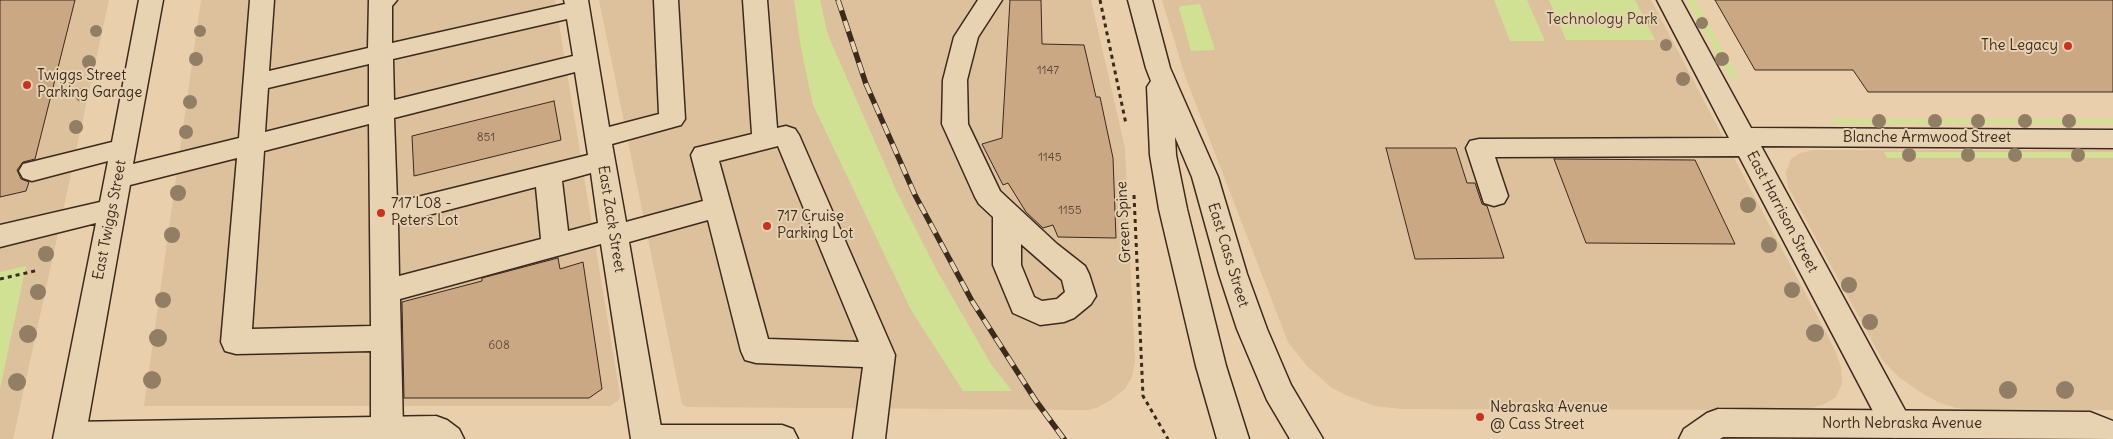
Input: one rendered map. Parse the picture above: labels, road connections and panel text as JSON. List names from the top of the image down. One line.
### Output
{"streets":{"street":["Blanche Armwood Street","East Harrison Street","East Zack Street","East Twiggs Street","East Cass Street","North Nebraska Avenue"],"path":["Green Spine"]},"crossings":[["Blanche Armwood Street","East Harrison Street"],["East Harrison Street","North Nebraska Avenue"]],"parks":["Technology Park"],"places":["The Legacy","Twiggs Street Parking Garage","717 L08 - Peters Lot","717 Cruise Parking Lot","Nebraska Avenue @ Cass Street"],"house_numbers":["1147","851","1145","1155","608"]}
